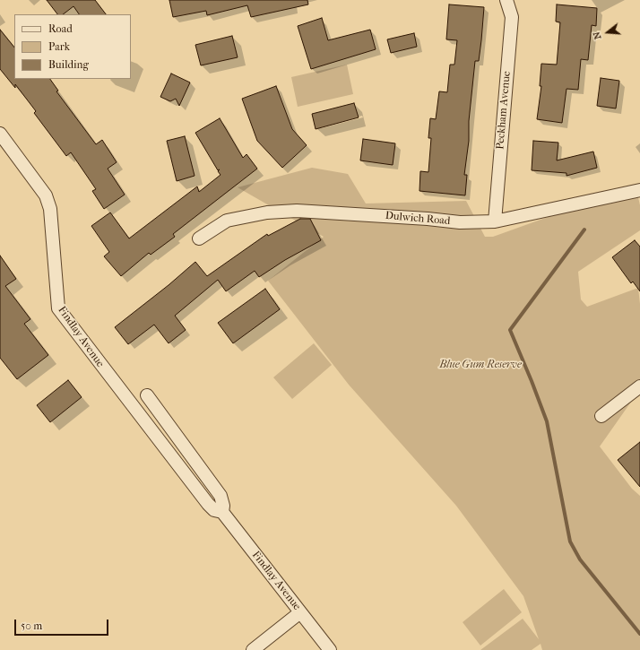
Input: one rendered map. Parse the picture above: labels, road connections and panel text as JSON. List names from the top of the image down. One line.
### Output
{"streets":{"street":["Peckham Avenue","Dulwich Road","Findlay Avenue"]},"crossings":[["Peckham Avenue","Dulwich Road"]],"parks":["Blue Gum Reserve"],"legend":["Road","Park","Building"],"scale_bar":"50 m","north":"left"}
